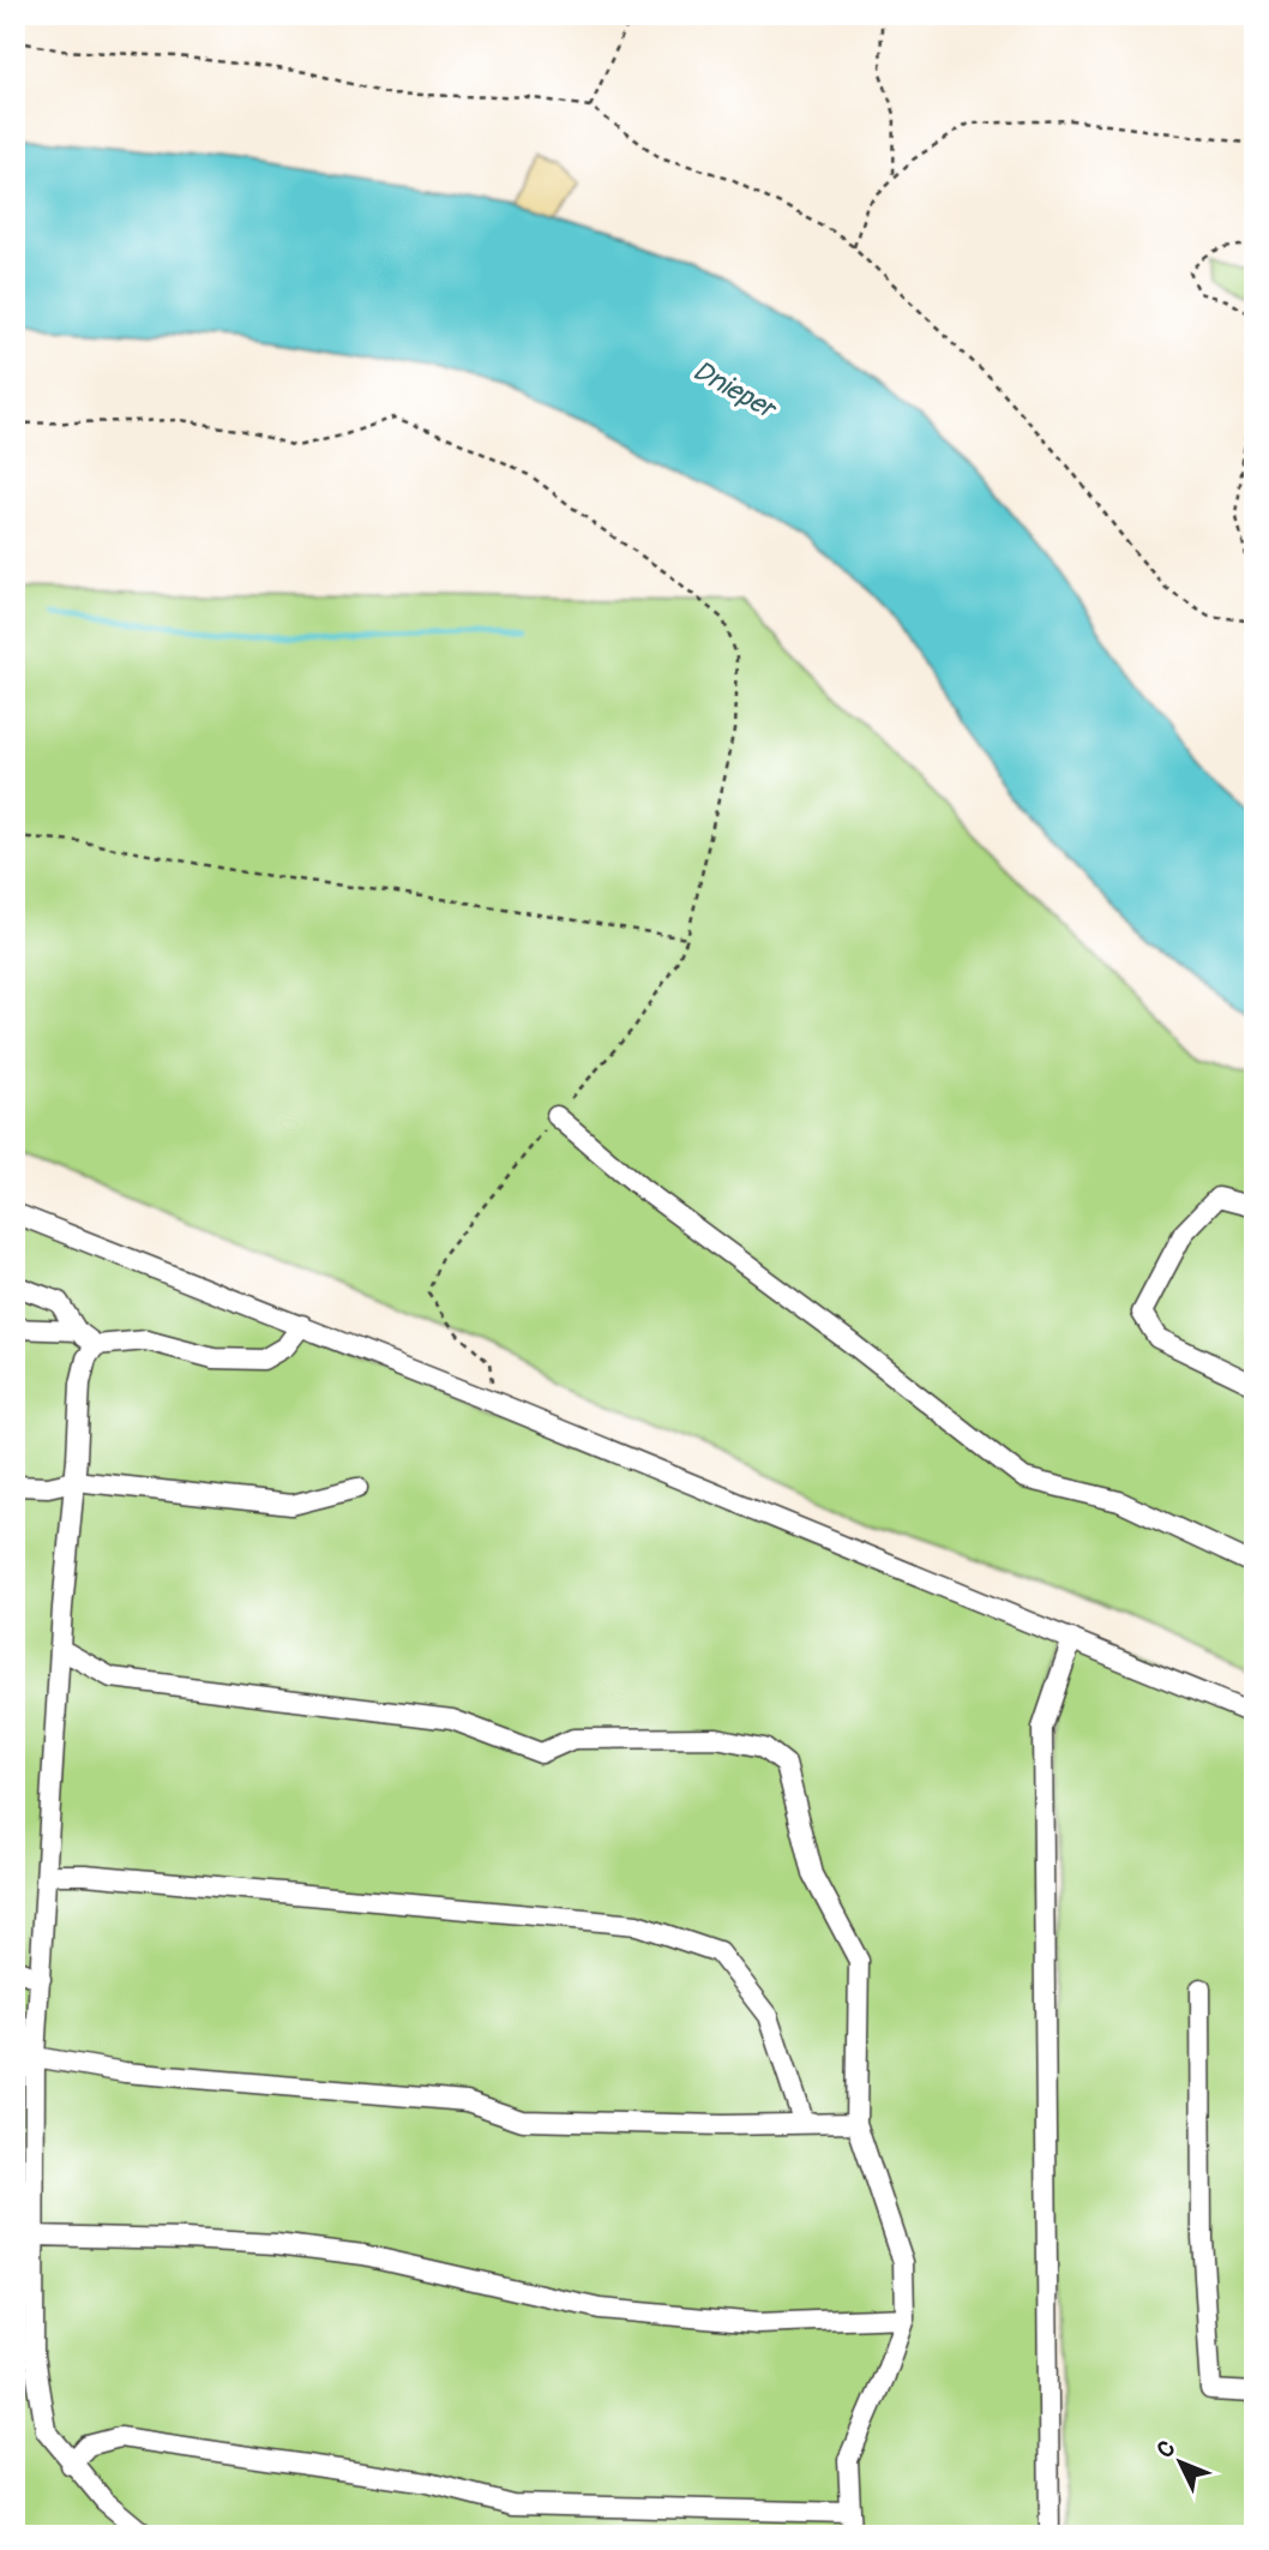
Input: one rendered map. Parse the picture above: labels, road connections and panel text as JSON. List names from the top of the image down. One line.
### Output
{"water":["Dnieper"],"north":"top left"}
